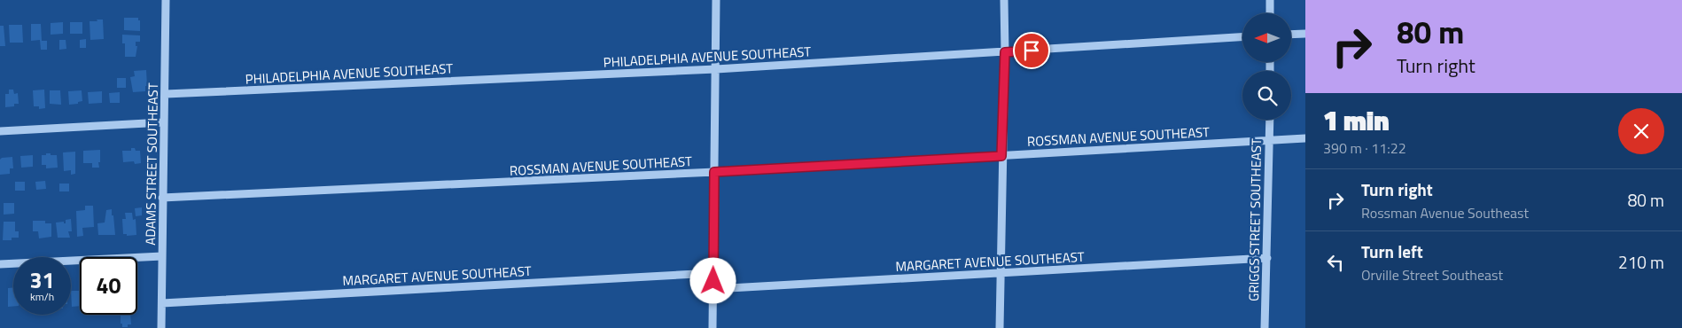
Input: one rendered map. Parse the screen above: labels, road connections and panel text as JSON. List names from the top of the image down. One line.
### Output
{"streets":{"street":["PHILADELPHIA AVENUE SOUTHEAST","ROSSMAN AVENUE SOUTHEAST","ADAMS STREET SOUTHEAST","GRIGGS STREET SOUTHEAST","MARGARET AVENUE SOUTHEAST"]},"crossings":[["PHILADELPHIA AVENUE SOUTHEAST","ADAMS STREET SOUTHEAST"],["ROSSMAN AVENUE SOUTHEAST","ADAMS STREET SOUTHEAST"],["ROSSMAN AVENUE SOUTHEAST","GRIGGS STREET SOUTHEAST"],["ADAMS STREET SOUTHEAST","MARGARET AVENUE SOUTHEAST"],["GRIGGS STREET SOUTHEAST","MARGARET AVENUE SOUTHEAST"]],"north":"left","page":{"turn":["80 m","Turn right"],"heading":["1 min","390 m · 11:22"],"list":[{"name":"Turn right","note":"Rossman Avenue Southeast","value":"80 m"},{"name":"Turn left","note":"Orville Street Southeast","value":"210 m"}],"speed":"31 km/h","limit":"40"}}
